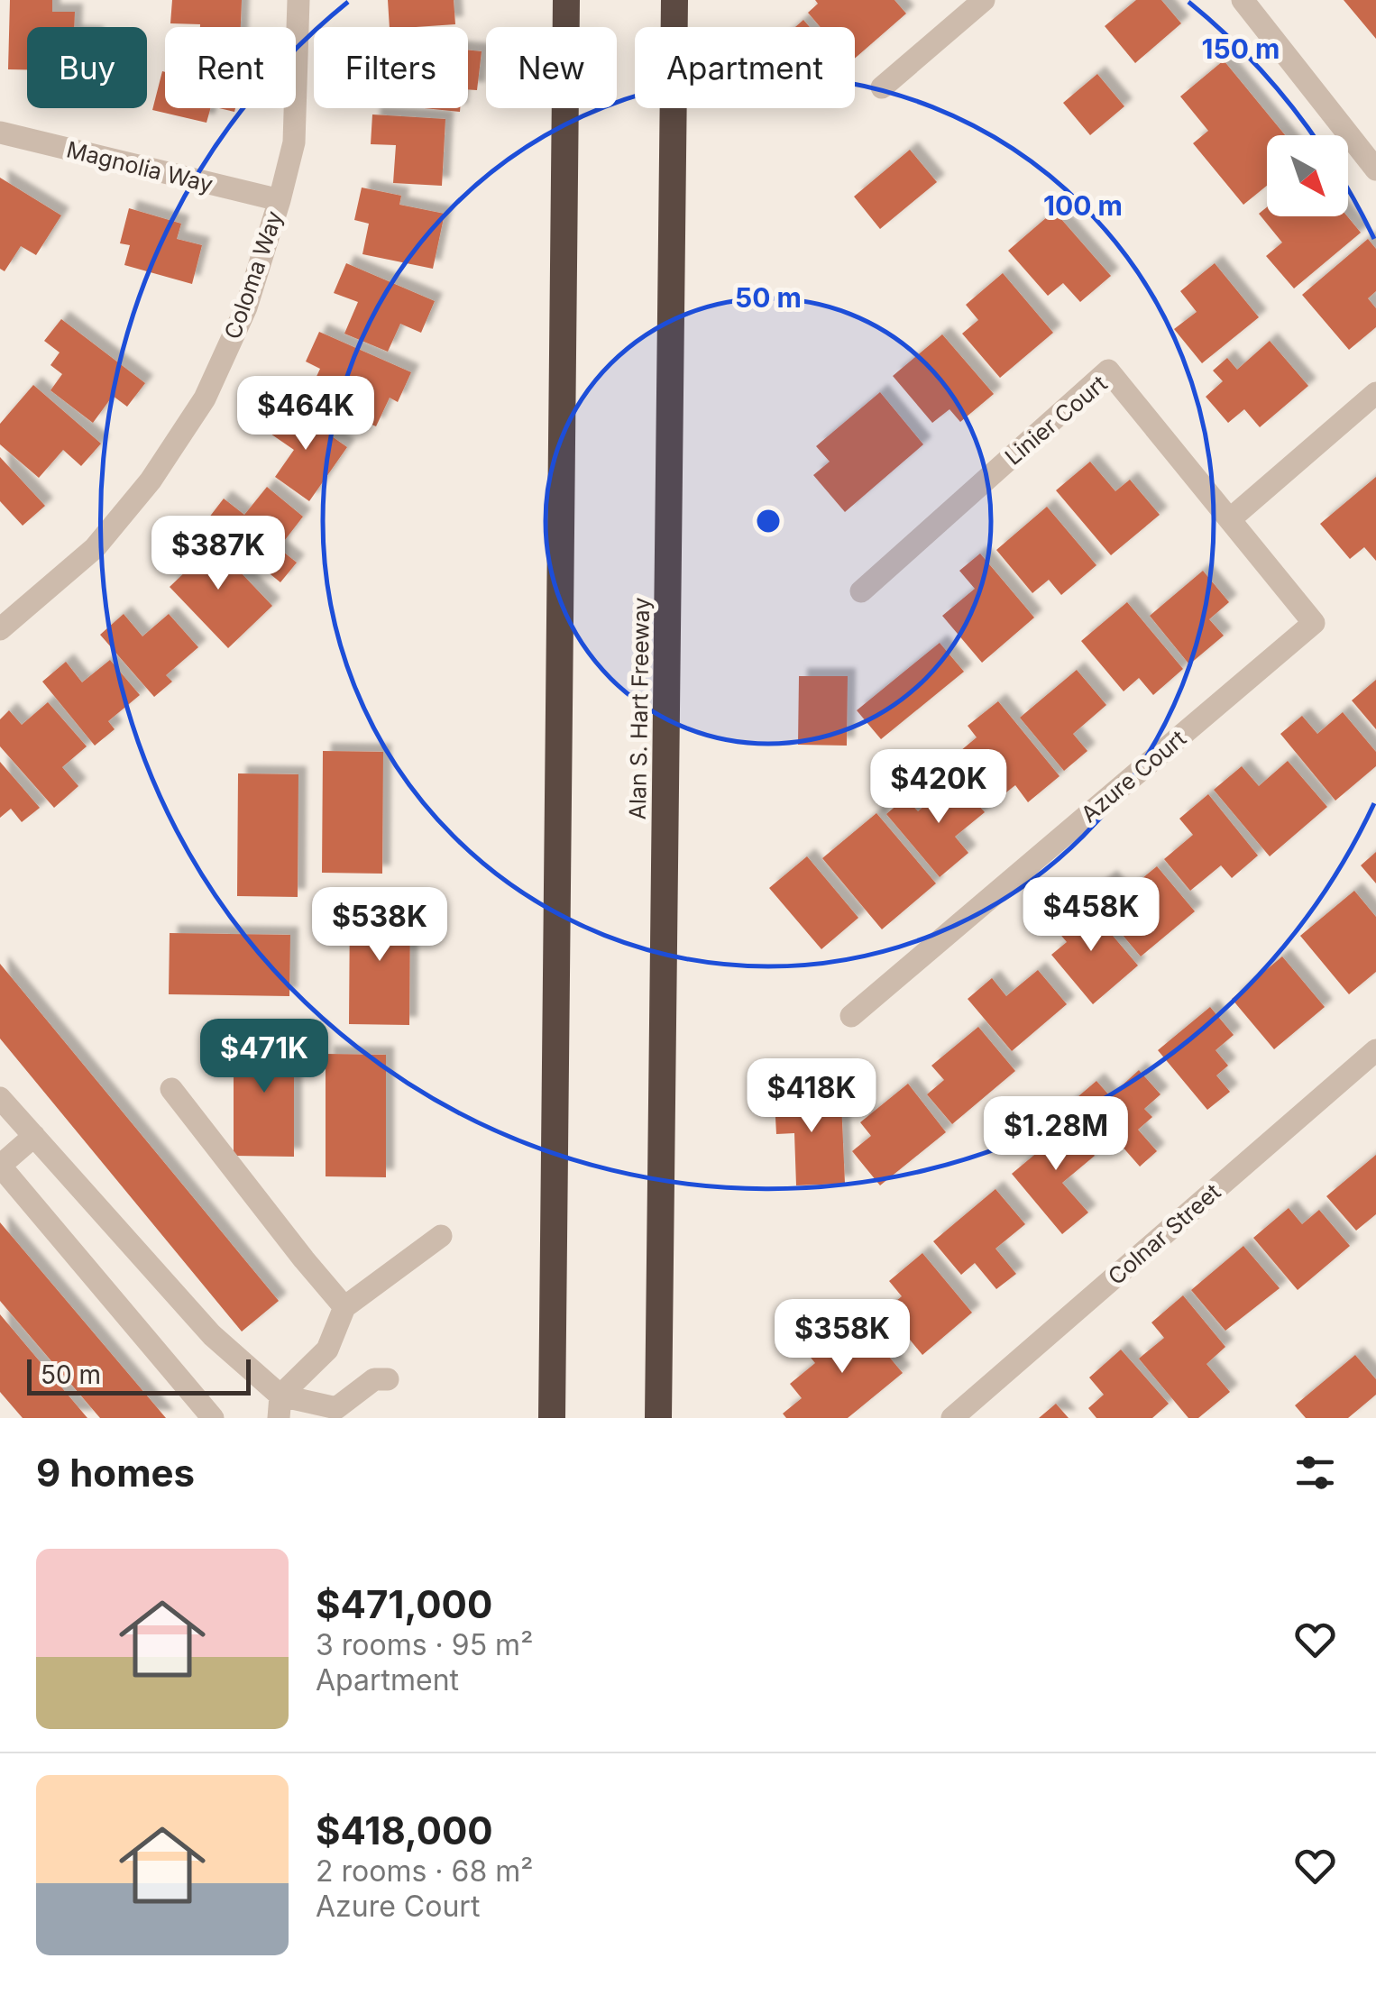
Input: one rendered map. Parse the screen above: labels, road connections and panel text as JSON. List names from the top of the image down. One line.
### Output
{"streets":{"highway":["Alan S. Hart Freeway"],"street":["Magnolia Way","Coloma Way","Linier Court","Azure Court","Colnar Street"]},"crossings":[["Magnolia Way","Coloma Way"],["Linier Court","Azure Court"]],"scale_bar":"50 m","north":"bottom right","page":{"chip":["Buy","Rent","Filters","New","Apartment"],"price":["$464K","$387K","$420K","$458K","$538K","$471K","$418K","$1.28M","$358K"],"scale":"50 m","heading":"9 homes","list":[{"name":"$471,000","note":"3 rooms · 95 m² · Apartment"},{"name":"$418,000","note":"2 rooms · 68 m² · Azure Court"}]},"rings":["150 m","100 m","50 m"]}
